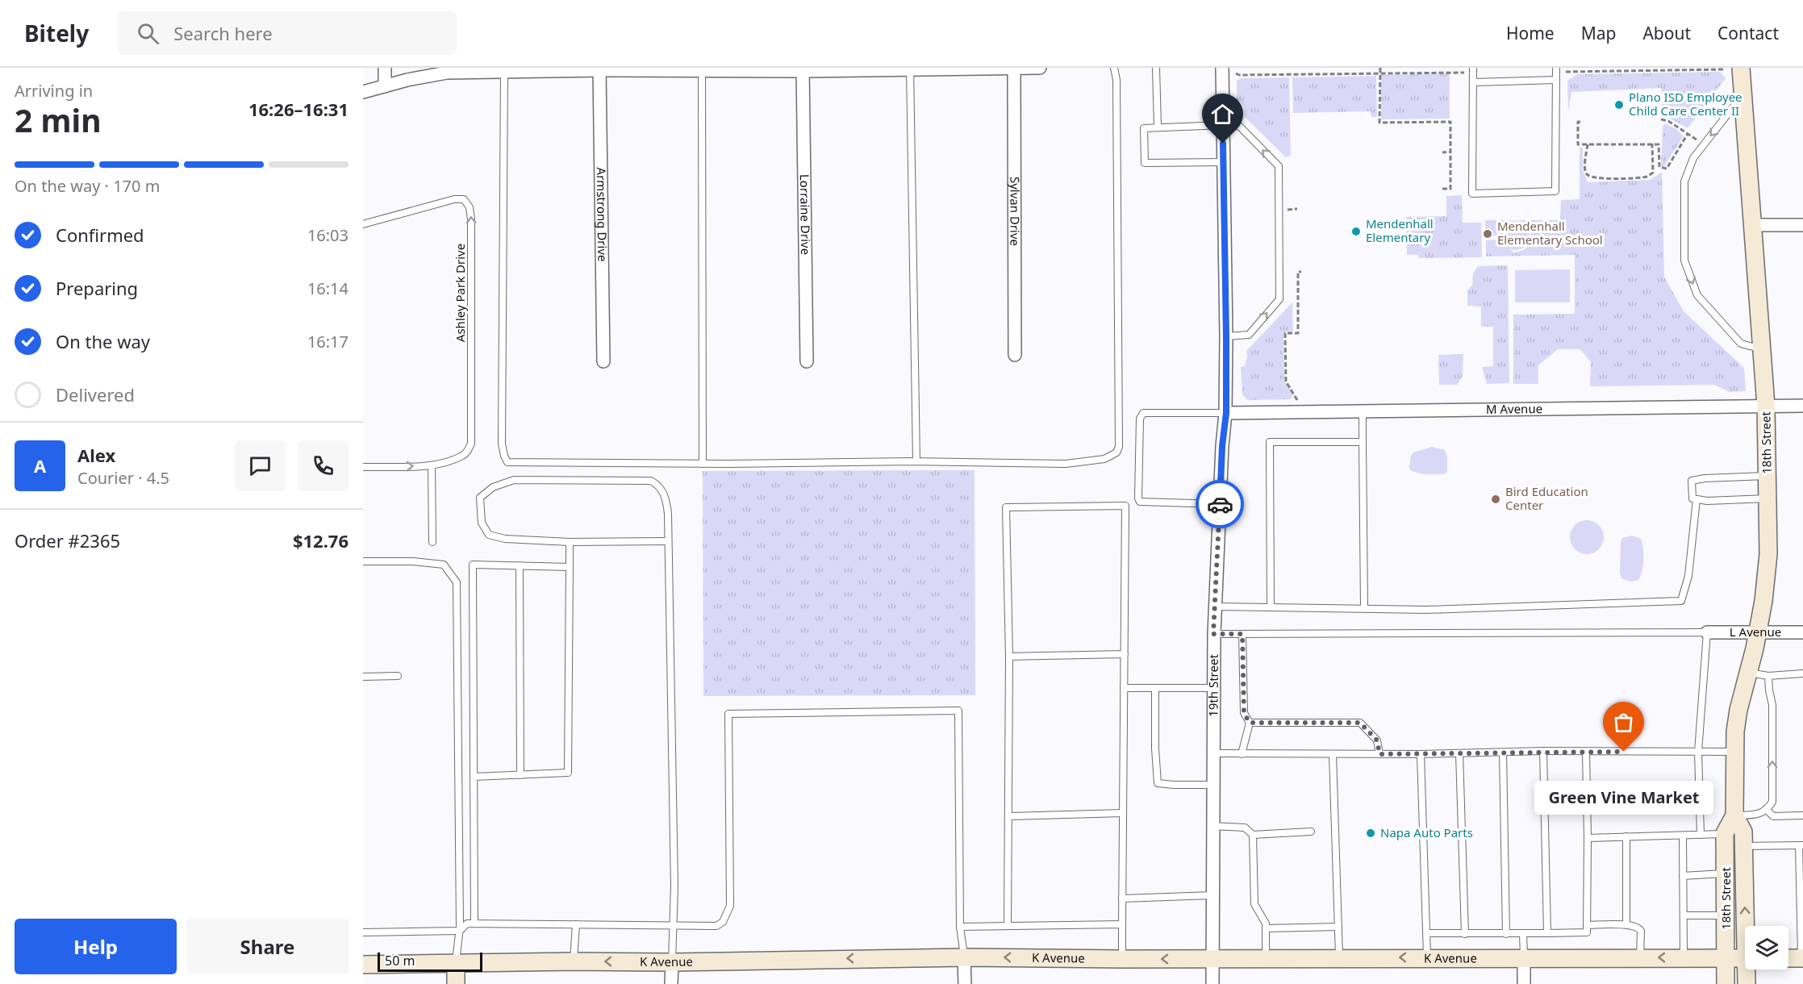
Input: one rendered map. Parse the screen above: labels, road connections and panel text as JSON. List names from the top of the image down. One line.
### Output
{"streets":{"main road":["18th Street","K Avenue"],"street":["Sylvan Drive","Armstrong Drive","Lorraine Drive","M Avenue","L Avenue","19th Street"],"lane":["Ashley Park Drive"]},"crossings":[["M Avenue","18th Street"],["M Avenue","19th Street"],["18th Street","L Avenue"],["18th Street","K Avenue"],["19th Street","K Avenue"]],"one_way":["K Avenue"],"places":["Plano ISD Employee Child Care Center II","Mendenhall Elementary","Mendenhall Elementary School","Bird Education Center","Green Vine Market","Napa Auto Parts"],"scale_bar":"50 m","page":{"header":"Bitely","search":"Search here","nav":["Home","Map","About","Contact"],"heading":["2 min","Arriving in","16:26–16:31"],"panel":["Alex","Courier · 4.5","Order #2365","$12.76"],"bar":"On the way · 170 m","list":[["Confirmed","16:03"],["Preparing","16:14"],["On the way","16:17"],"Delivered"],"round":"A","bubble":"Green Vine Market","buttons":["Help","Share"],"scale":"50 m"}}
